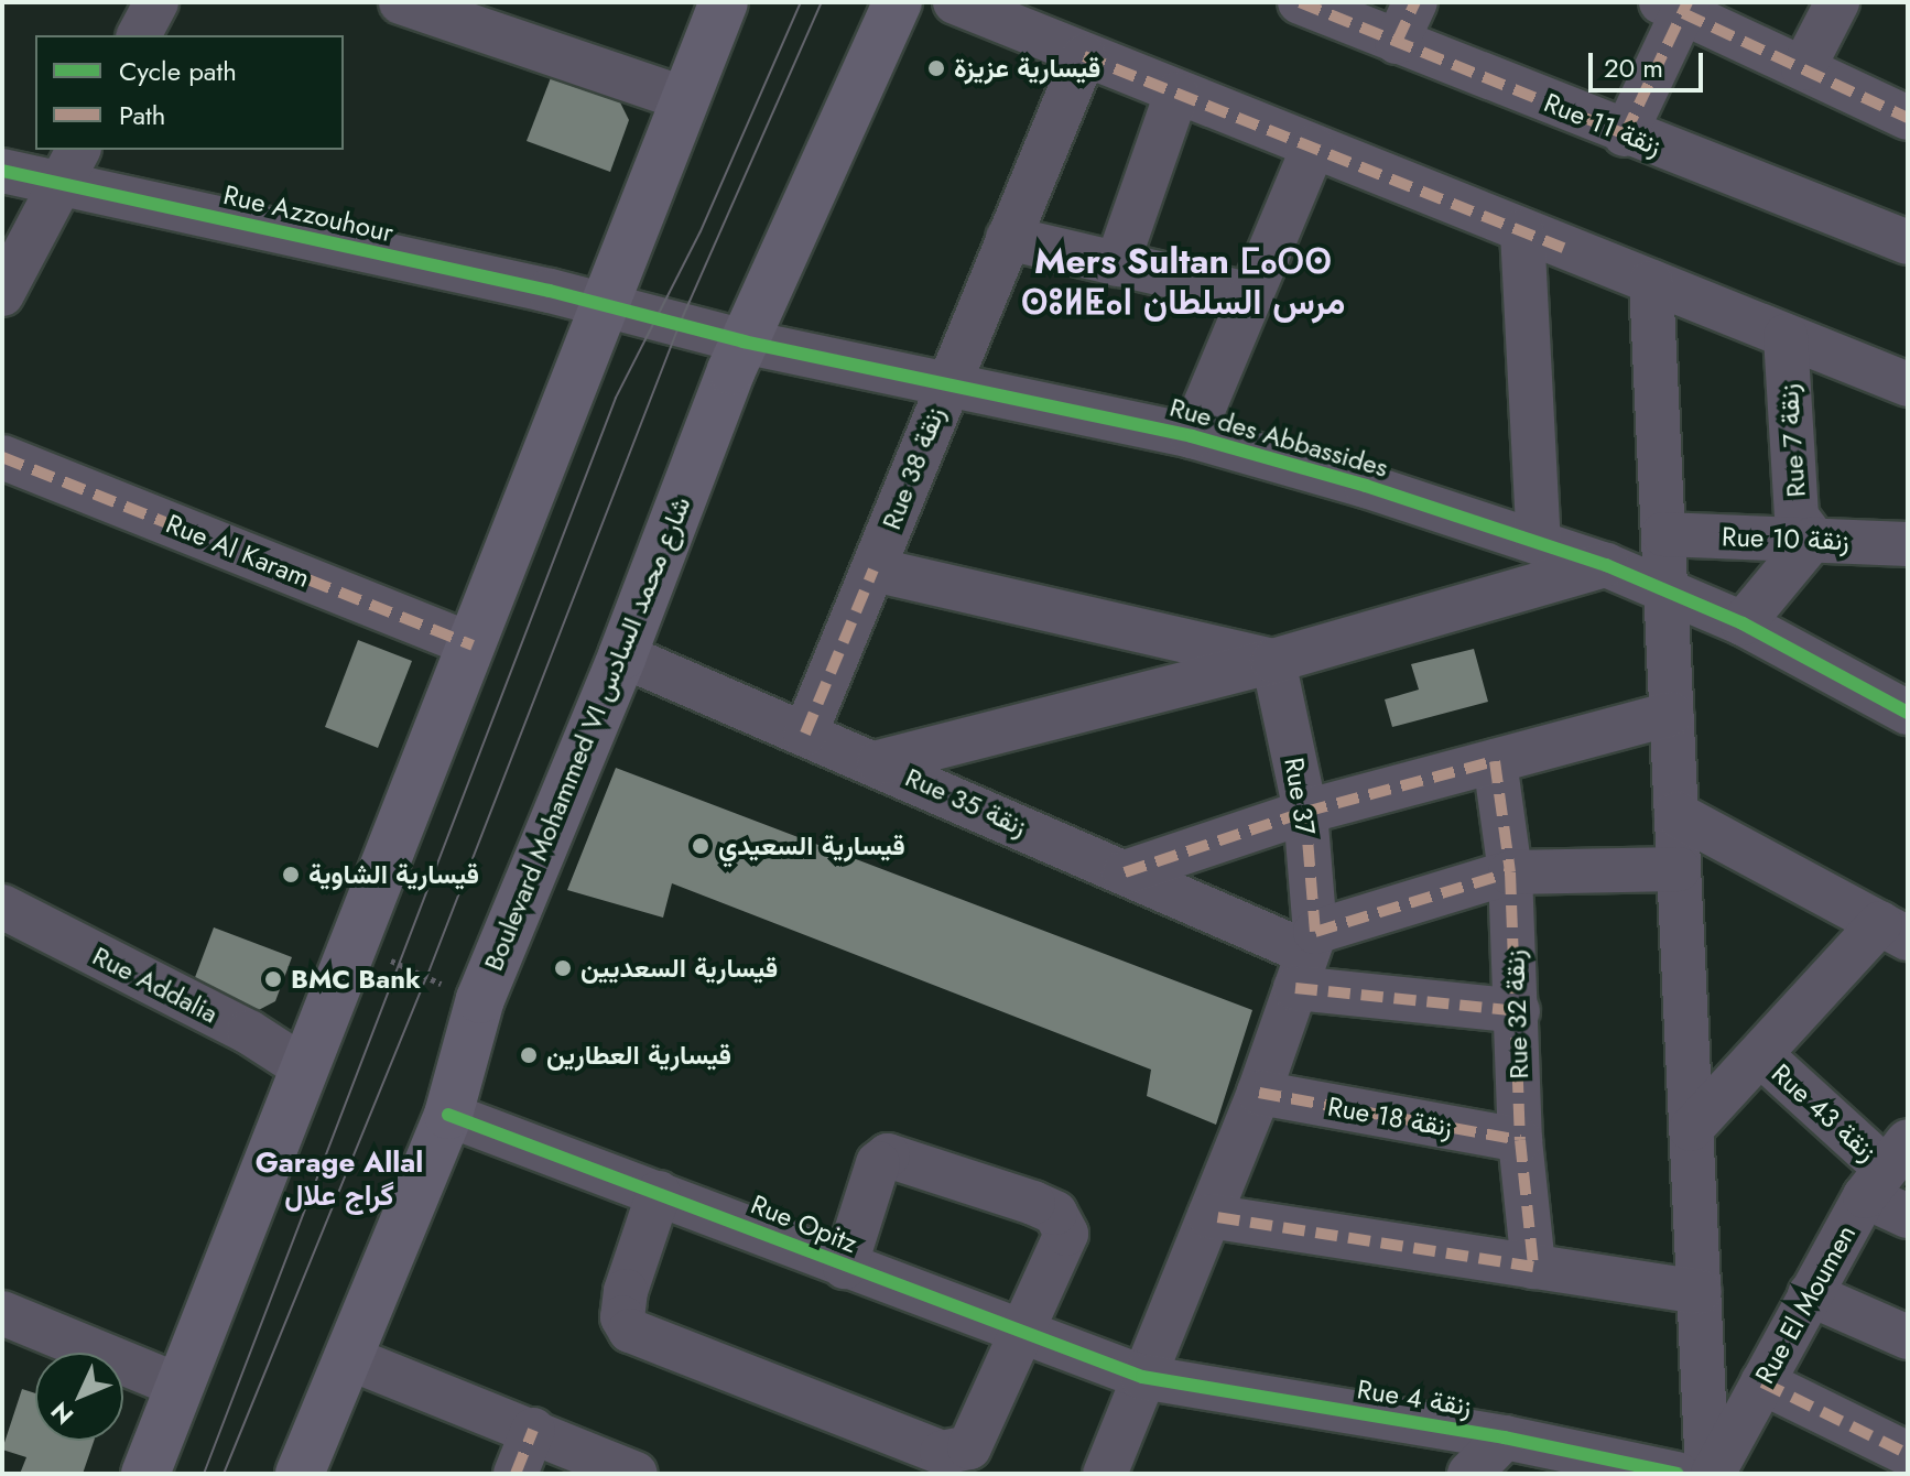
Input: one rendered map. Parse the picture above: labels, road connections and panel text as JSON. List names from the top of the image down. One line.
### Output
{"streets":{"main road":["Boulevard Mohammed VI شارع محمد السادس"],"street":["Rue 11 زنقة","Rue Azzouhour","Rue des Abbassides","Rue 7 زنقة","Rue 38 زنقة","Rue 10 زنقة","Rue Al Karam","Rue 37","Rue 35 زنقة","Rue Addalia","Rue 32 زنقة","Rue 43 زنقة","Rue 18 زنقة","Rue Opitz","Rue El Moumen","Rue 4 زنقة"]},"crossings":[["Rue Azzouhour","Rue des Abbassides"],["Rue des Abbassides","Rue 38 زنقة"],["Rue des Abbassides","Boulevard Mohammed VI شارع محمد السادس"],["Rue 7 زنقة","Rue 10 زنقة"],["Rue 38 زنقة","Rue 35 زنقة"],["Boulevard Mohammed VI شارع محمد السادس","Rue 35 زنقة"],["Boulevard Mohammed VI شارع محمد السادس","Rue Opitz"],["Rue 37","Rue 35 زنقة"],["Rue 35 زنقة","Rue 32 زنقة"],["Rue 32 زنقة","Rue 18 زنقة"],["Rue 43 زنقة","Rue El Moumen"],["Rue Opitz","Rue 4 زنقة"]],"districts":["Mers Sultan ⵎⴰⵔⵙ ⵙⵓⵍⵟⴰⵏ مرس السلطان","Garage Allal گراج علال"],"places":["قيسارية عزيزة","قيسارية السعيدي","قيسارية الشاوية","قيسارية السعديين","BMC Bank","قيسارية العطارين"],"legend":["Cycle path","Path"],"scale_bar":"20 m","north":"bottom left"}
